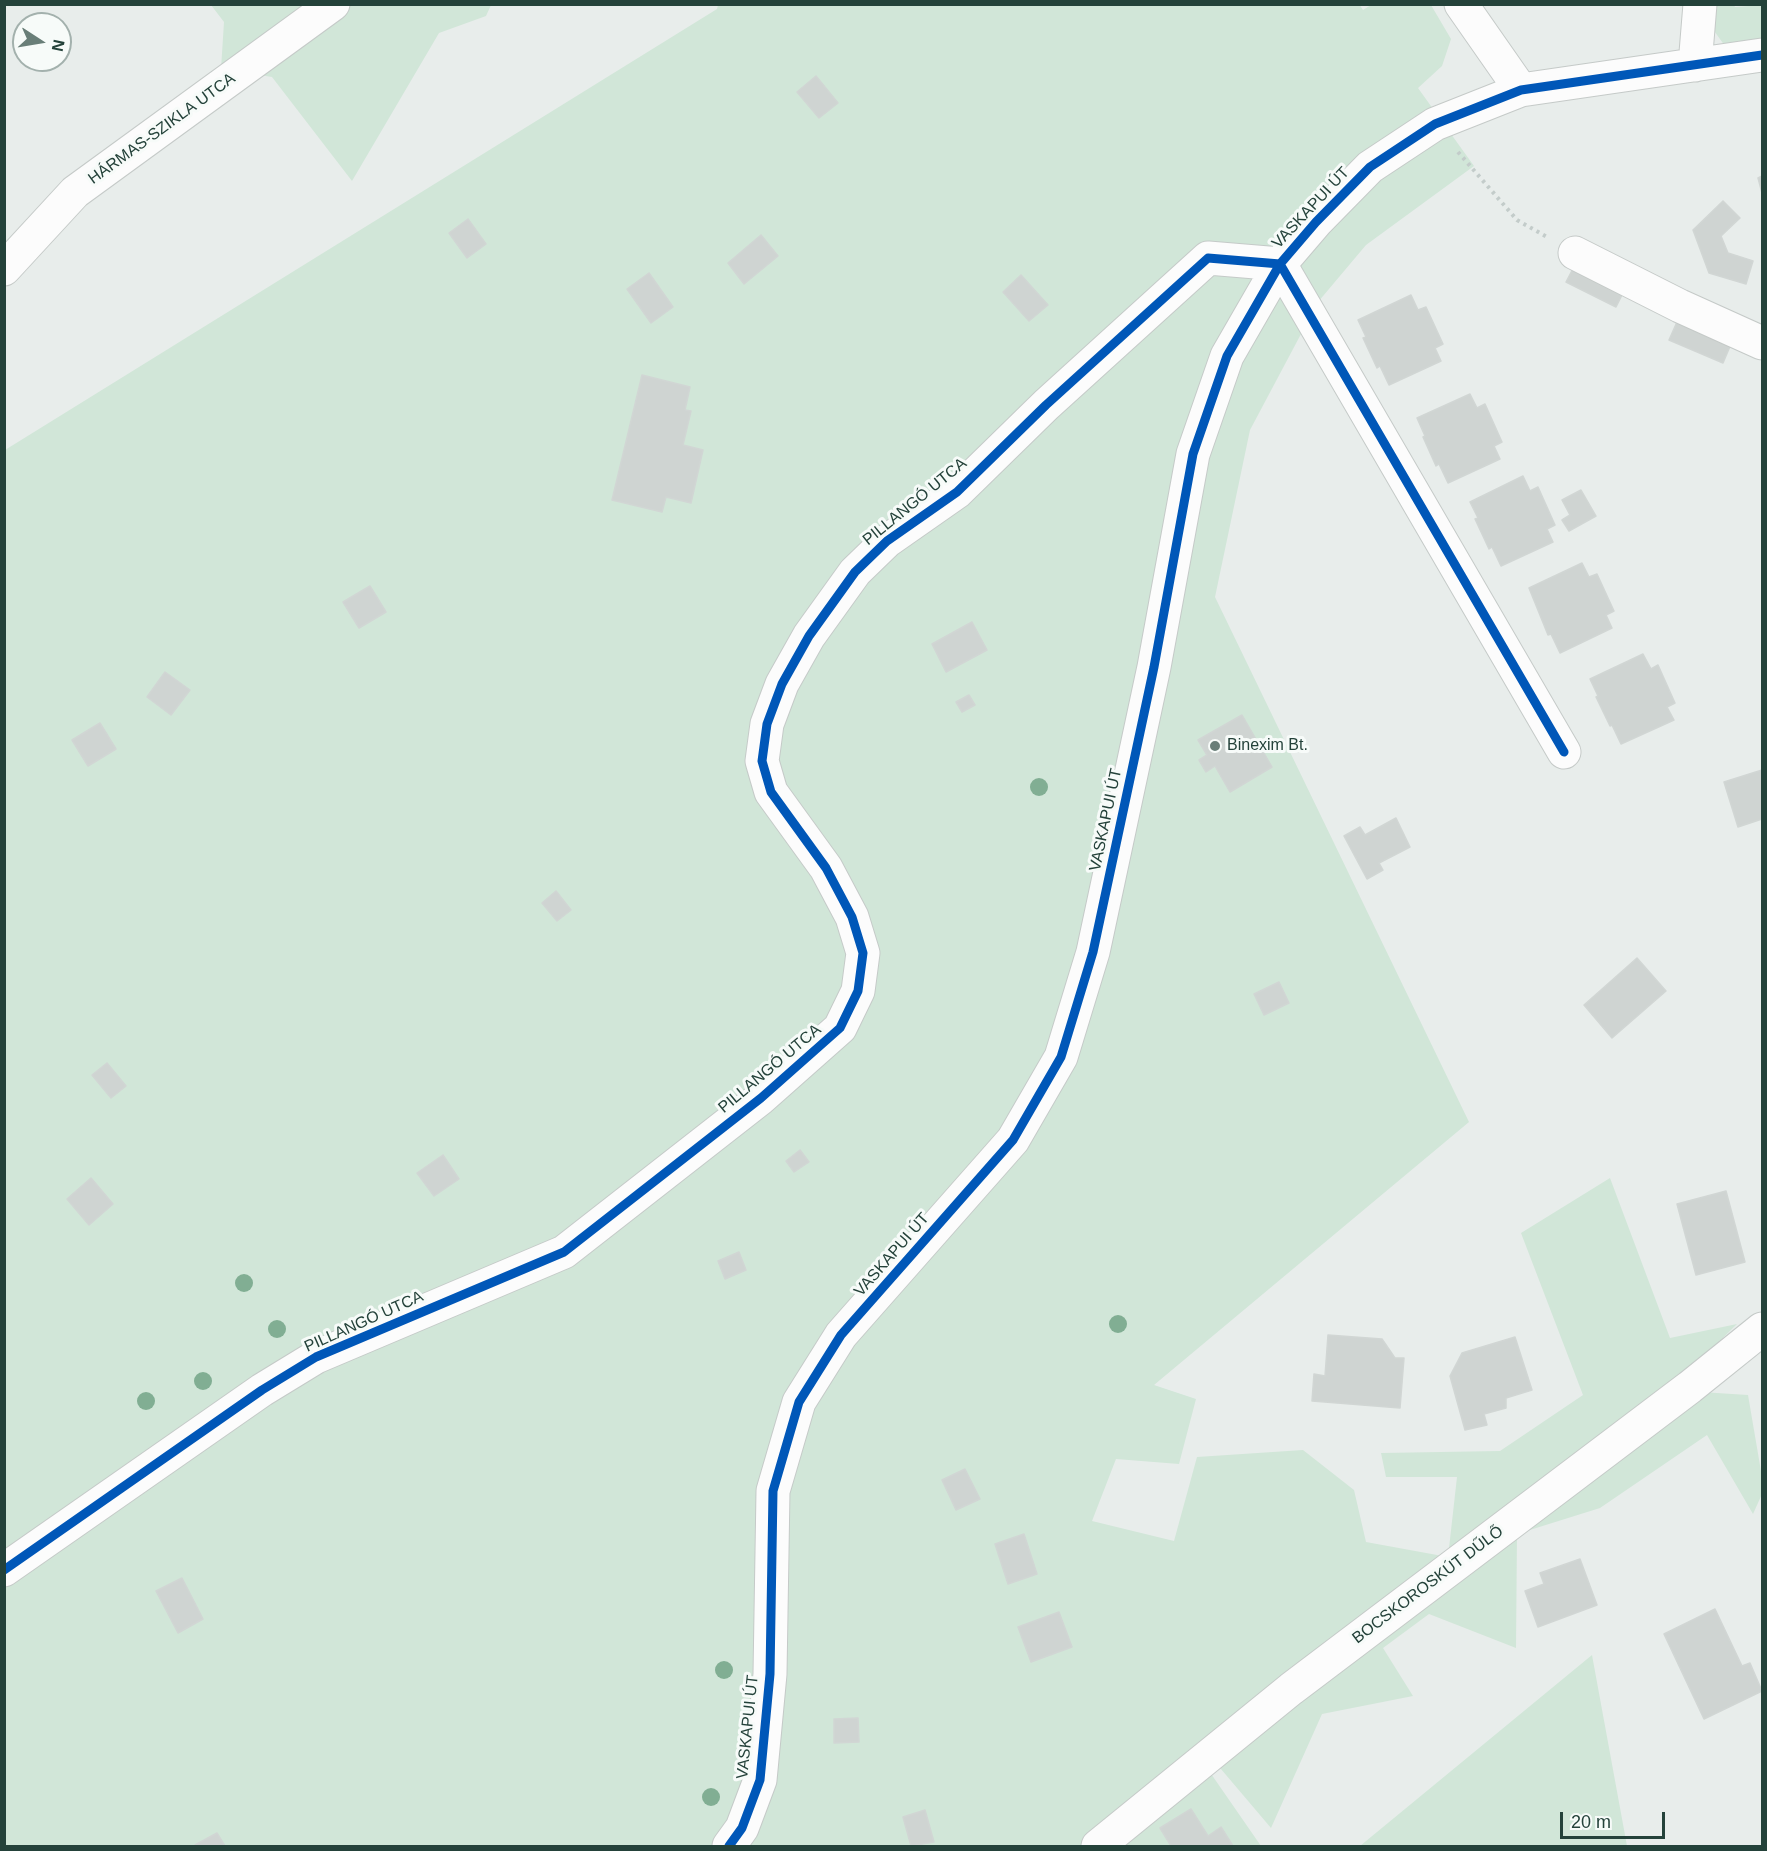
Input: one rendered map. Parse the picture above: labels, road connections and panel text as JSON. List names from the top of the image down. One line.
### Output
{"streets":{"street":["HÁRMAS-SZIKLA UTCA","VASKAPUI ÚT","PILLANGÓ UTCA","BOCSKOROSKÚT DŰLŐ"]},"crossings":[["VASKAPUI ÚT","PILLANGÓ UTCA"]],"places":["Binexim Bt."],"scale_bar":"20 m","north":"right"}
